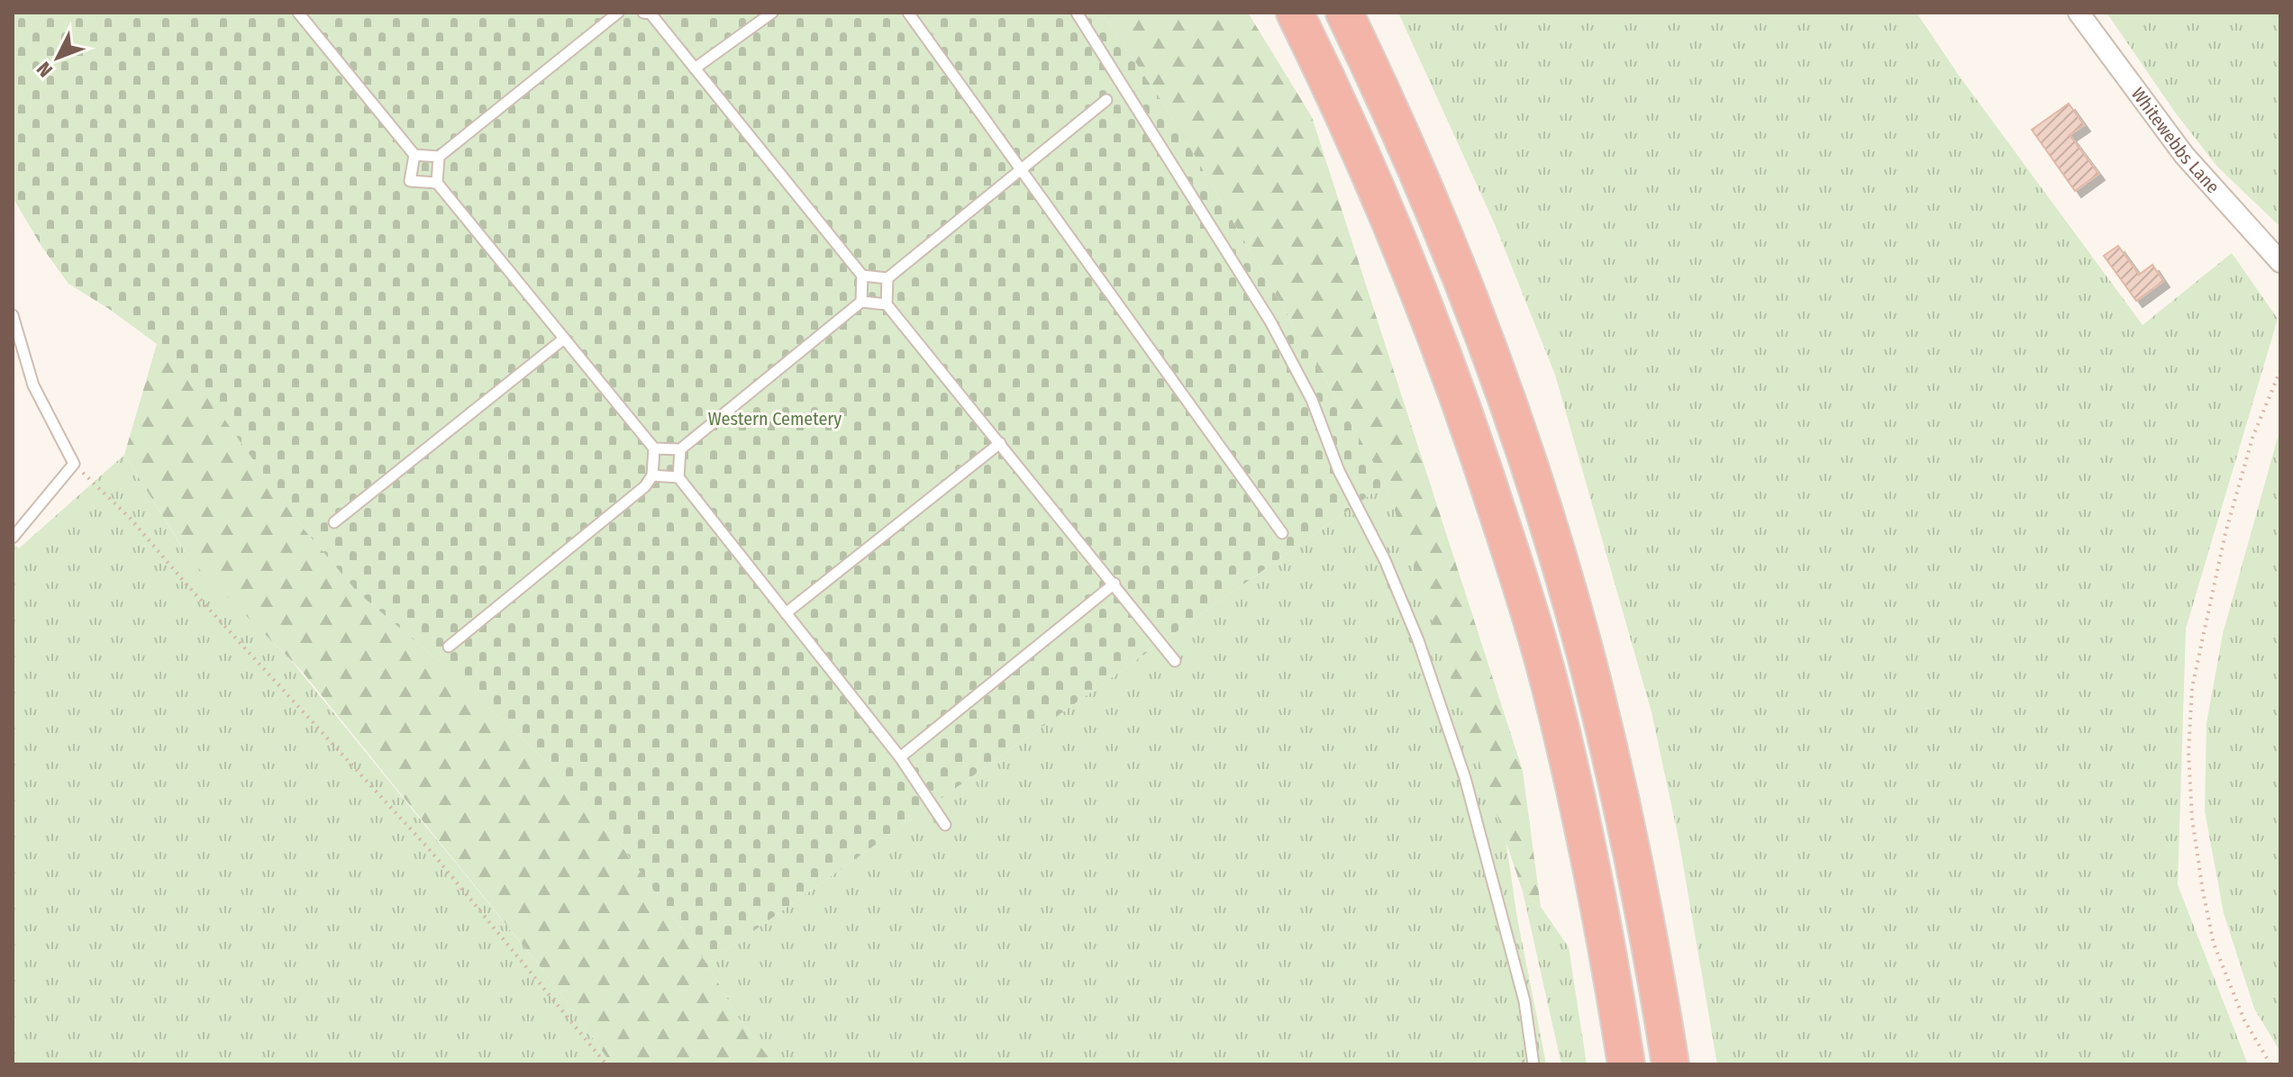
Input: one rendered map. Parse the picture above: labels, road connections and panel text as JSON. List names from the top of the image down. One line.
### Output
{"streets":{"street":["Whitewebbs Lane"]},"parks":["Western Cemetery"],"north":"bottom left"}
